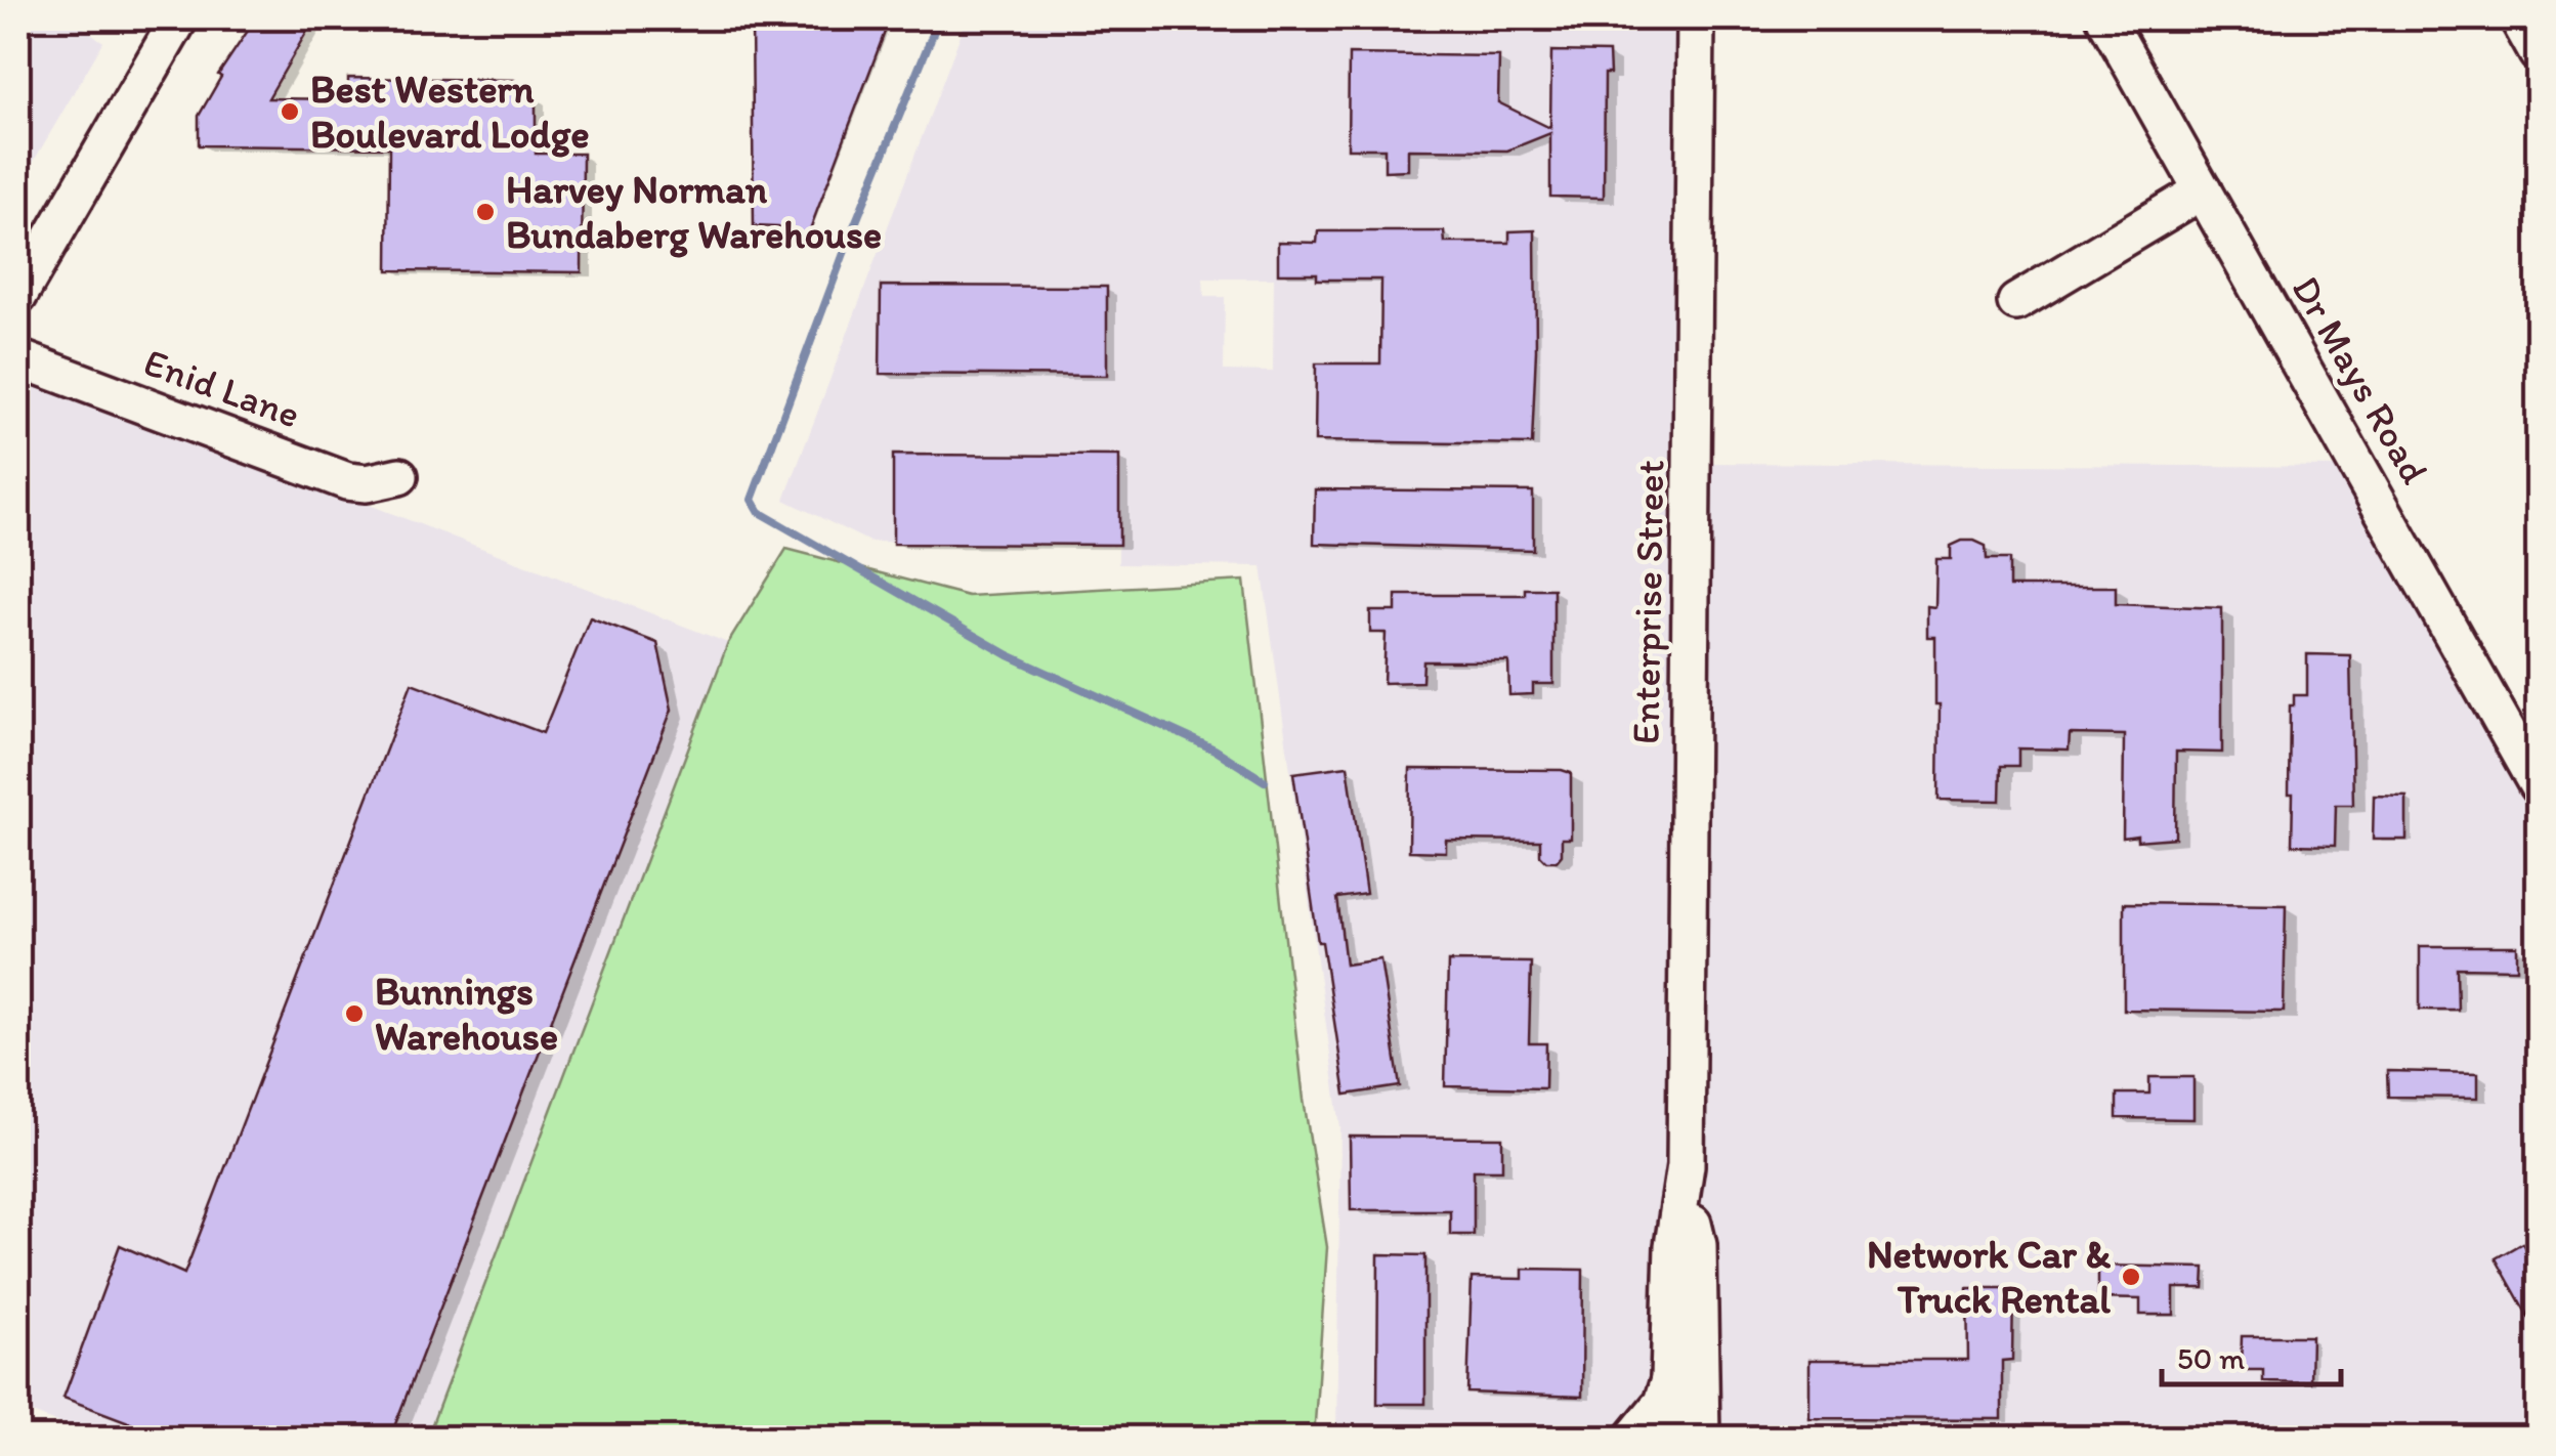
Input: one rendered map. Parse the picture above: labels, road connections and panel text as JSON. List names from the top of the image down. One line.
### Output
{"streets":{"street":["Dr Mays Road","Enid Lane","Enterprise Street"]},"places":["Best Western Boulevard Lodge","Harvey Norman Bundaberg Warehouse","Bunnings Warehouse","Network Car & Truck Rental"],"scale_bar":"50 m"}
